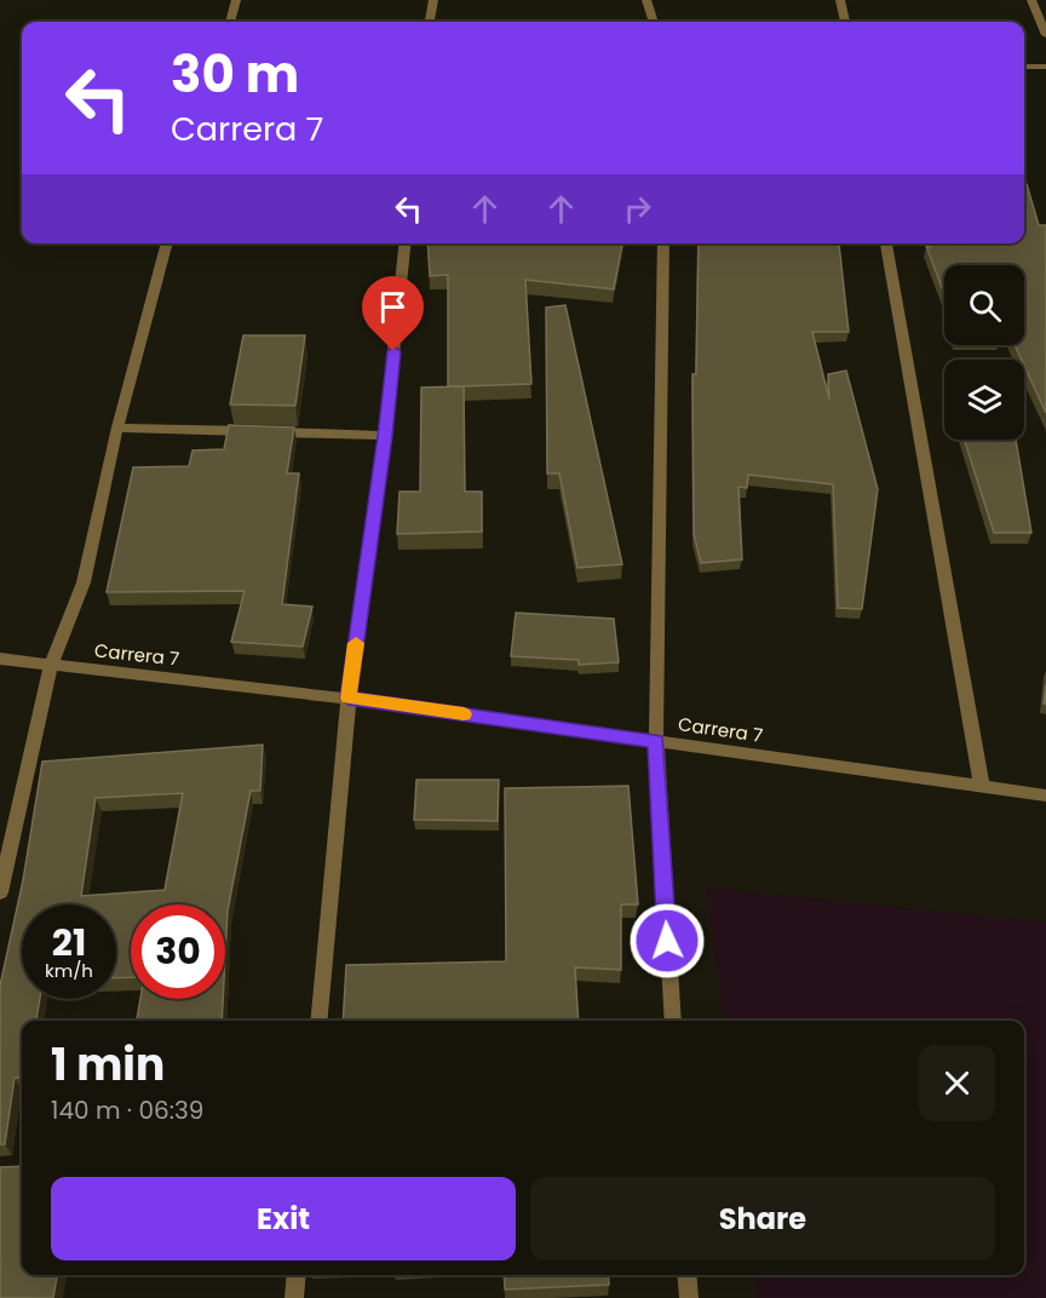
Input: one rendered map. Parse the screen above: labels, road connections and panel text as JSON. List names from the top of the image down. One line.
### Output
{"streets":{"street":["Carrera 7"]},"page":{"turn":["30 m","Carrera 7"],"speed":"21 km/h","limit":"30","heading":["1 min","140 m · 06:39"],"buttons":["Exit","Share"]}}
